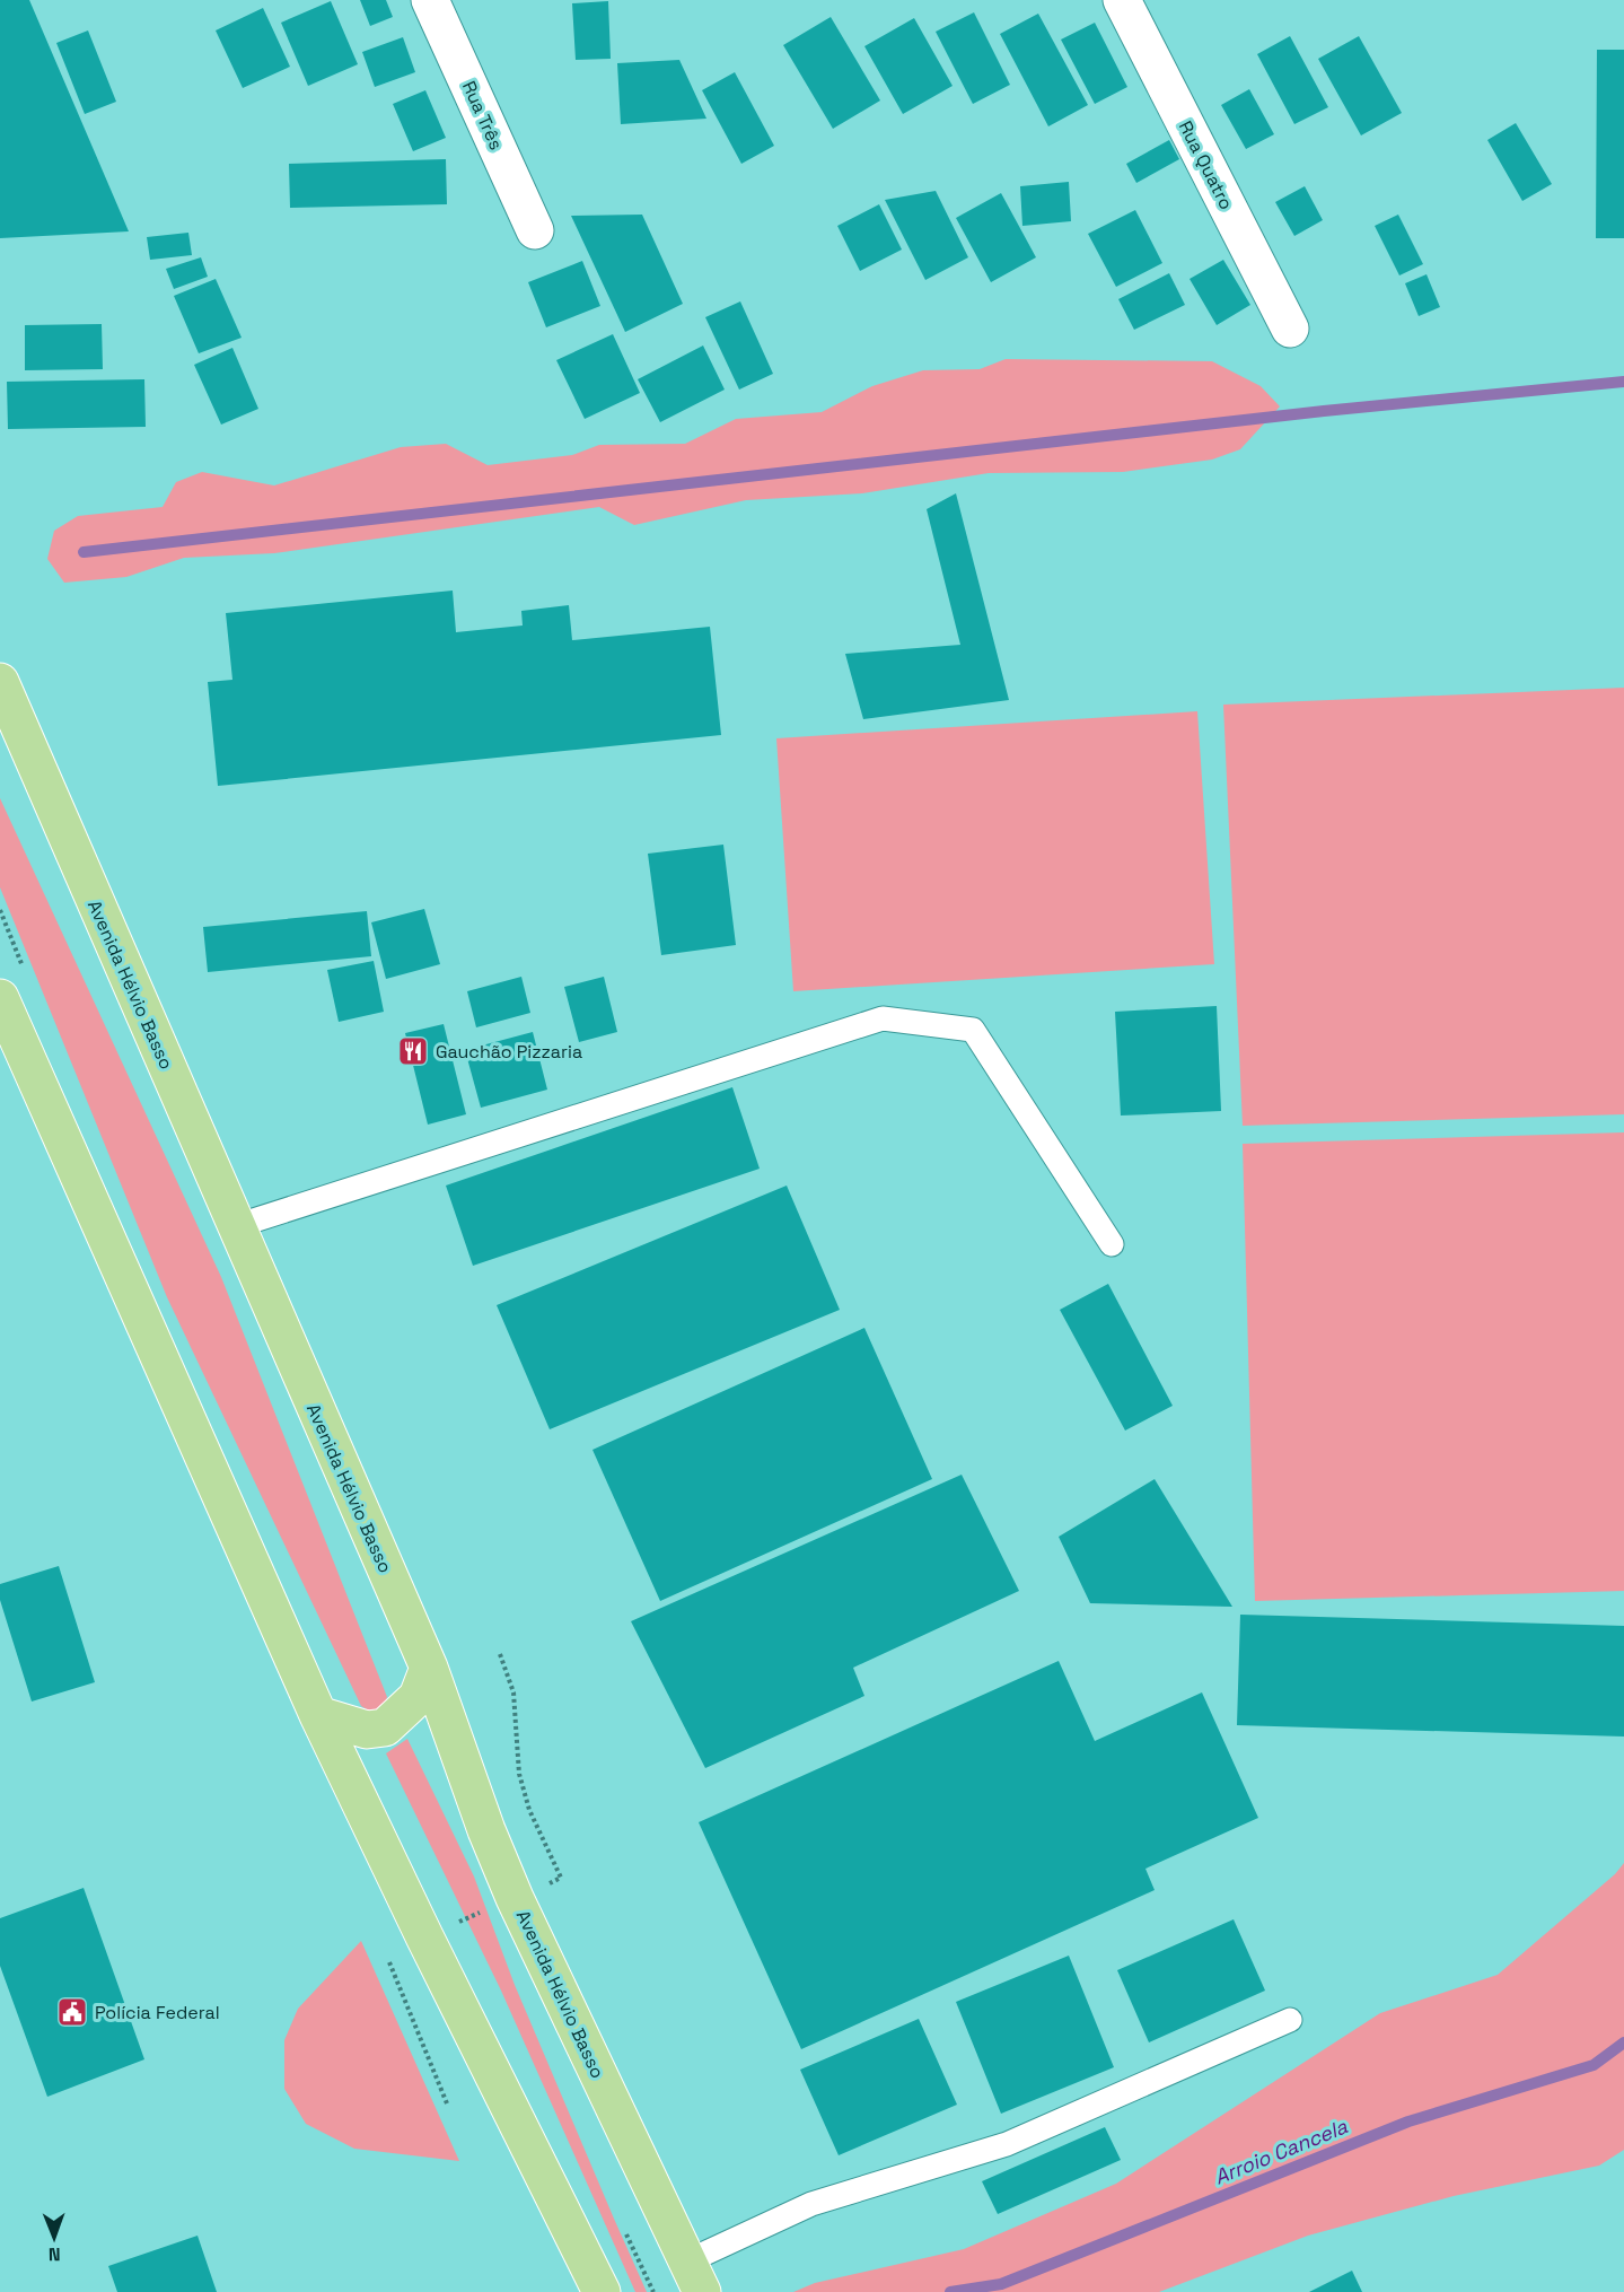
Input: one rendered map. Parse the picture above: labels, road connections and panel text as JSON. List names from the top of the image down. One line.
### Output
{"streets":{"main road":["Avenida Hélvio Basso"],"street":["Rua Três","Rua Quatro"]},"water":["Arroio Cancela"],"places":{"restaurant":["Gauchão Pizzaria"],"public building":["Polícia Federal"]},"north":"bottom"}
